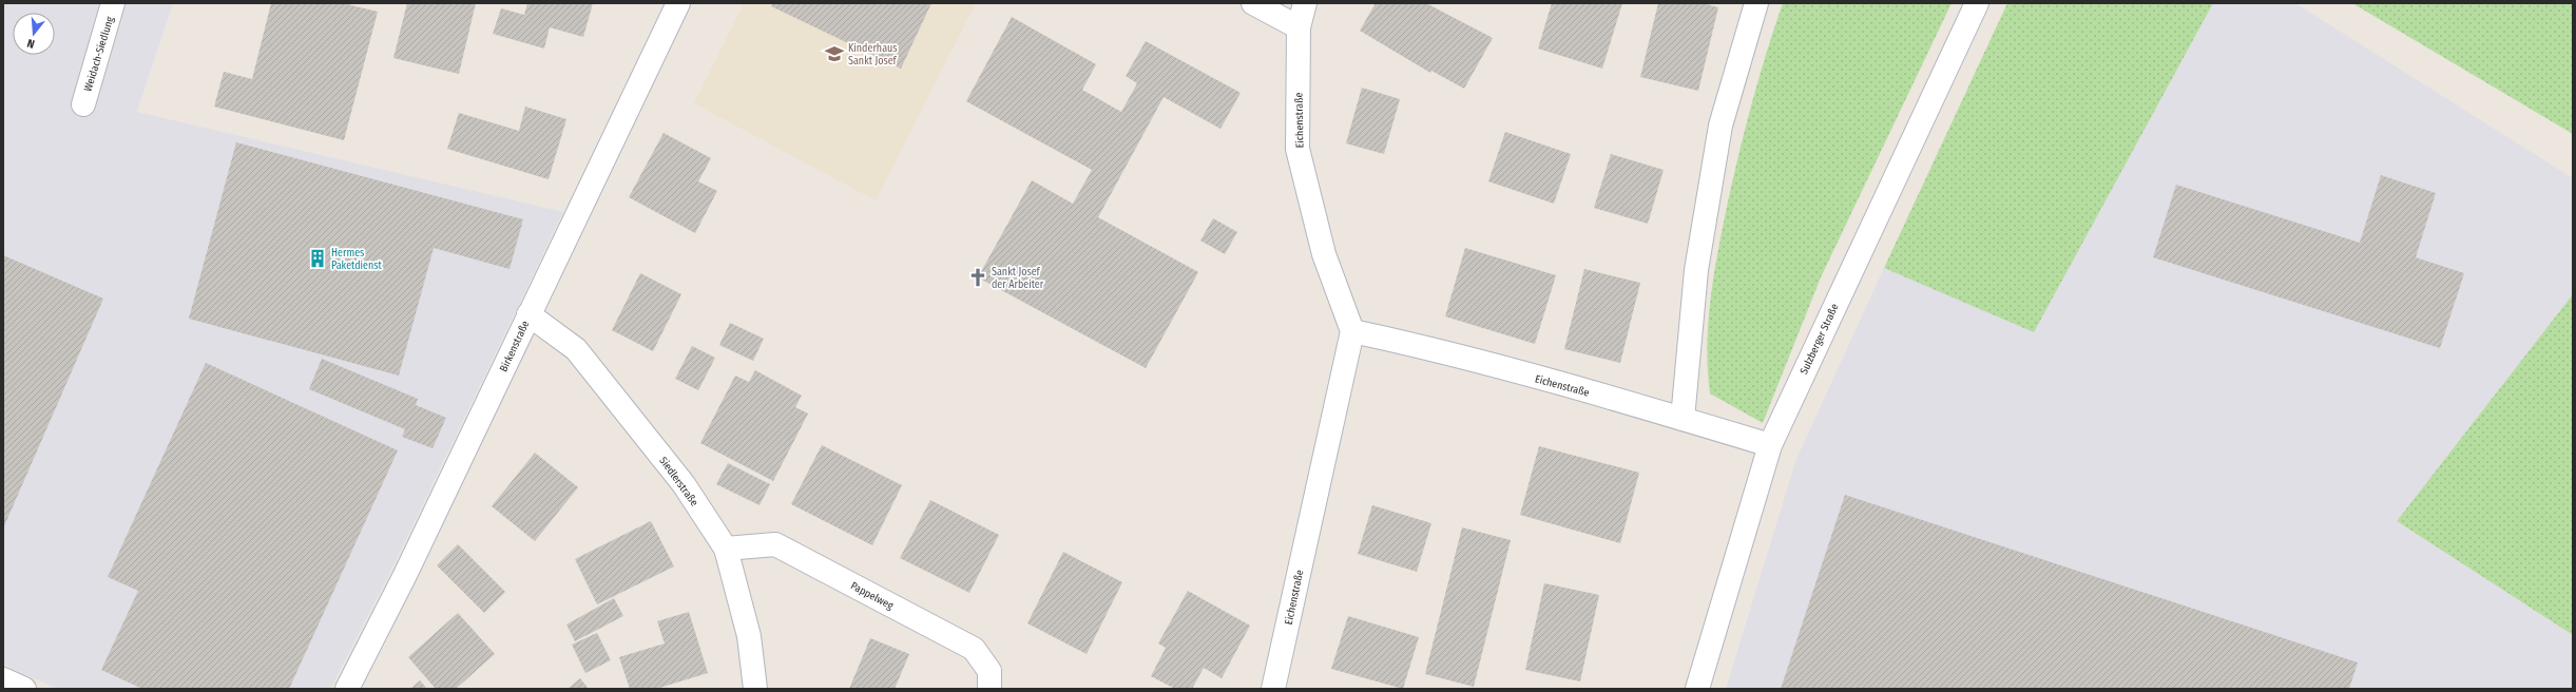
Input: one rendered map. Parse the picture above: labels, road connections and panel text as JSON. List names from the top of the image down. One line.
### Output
{"streets":{"street":["Weidach-Siedlung","Eichenstraße","Sulzberger Straße","Birkenstraße","Siedlerstraße","Pappelweg"]},"crossings":[["Eichenstraße","Sulzberger Straße"],["Birkenstraße","Siedlerstraße"],["Siedlerstraße","Pappelweg"]],"places":{"school or university":["Kinderhaus Sankt Josef"],"building":["Hermes Paketdienst"],"church":["Sankt Josef der Arbeiter"]},"north":"bottom"}
